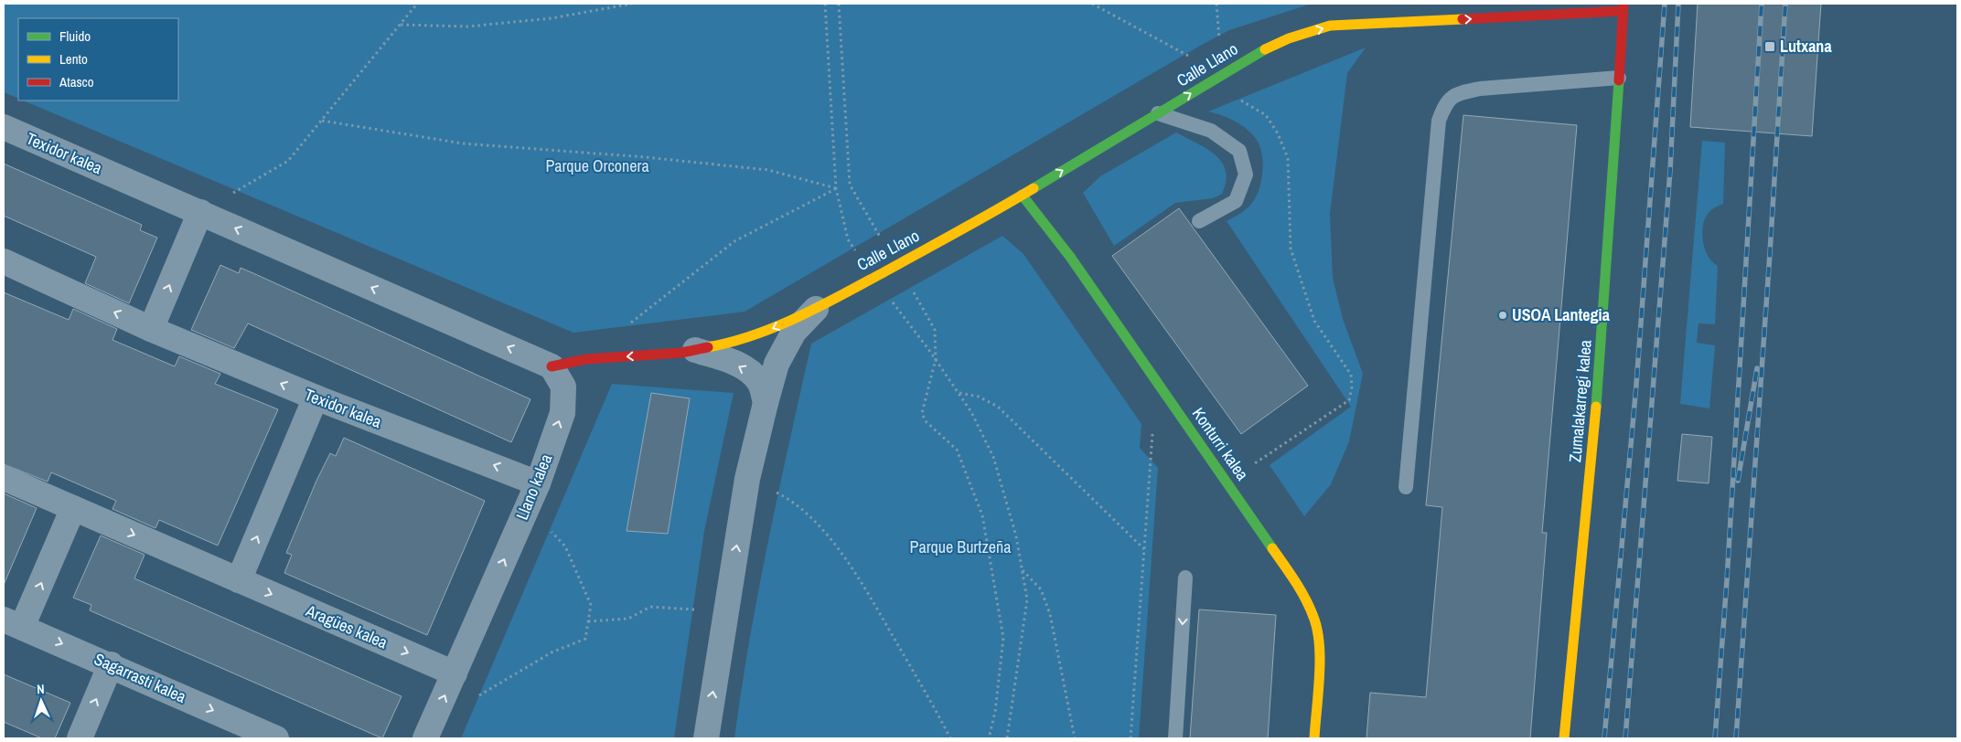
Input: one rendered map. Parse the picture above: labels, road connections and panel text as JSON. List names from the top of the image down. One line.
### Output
{"streets":{"street":["Calle Llano","Texidor kalea","Zumalakarregi kalea","Konturri kalea","Llano kalea","Aragües kalea","Sagarrasti kalea"]},"crossings":[["Calle Llano","Zumalakarregi kalea"],["Calle Llano","Konturri kalea"],["Texidor kalea","Llano kalea"],["Llano kalea","Aragües kalea"]],"one_way":["Calle Llano","Texidor kalea","Aragües kalea","Sagarrasti kalea"],"parks":["Parque Orconera","Parque Burtzeña"],"places":{"transit":["Lutxana"],"other":["USOA Lantegia"]},"legend":["Fluido","Lento","Atasco"],"north":"top"}
